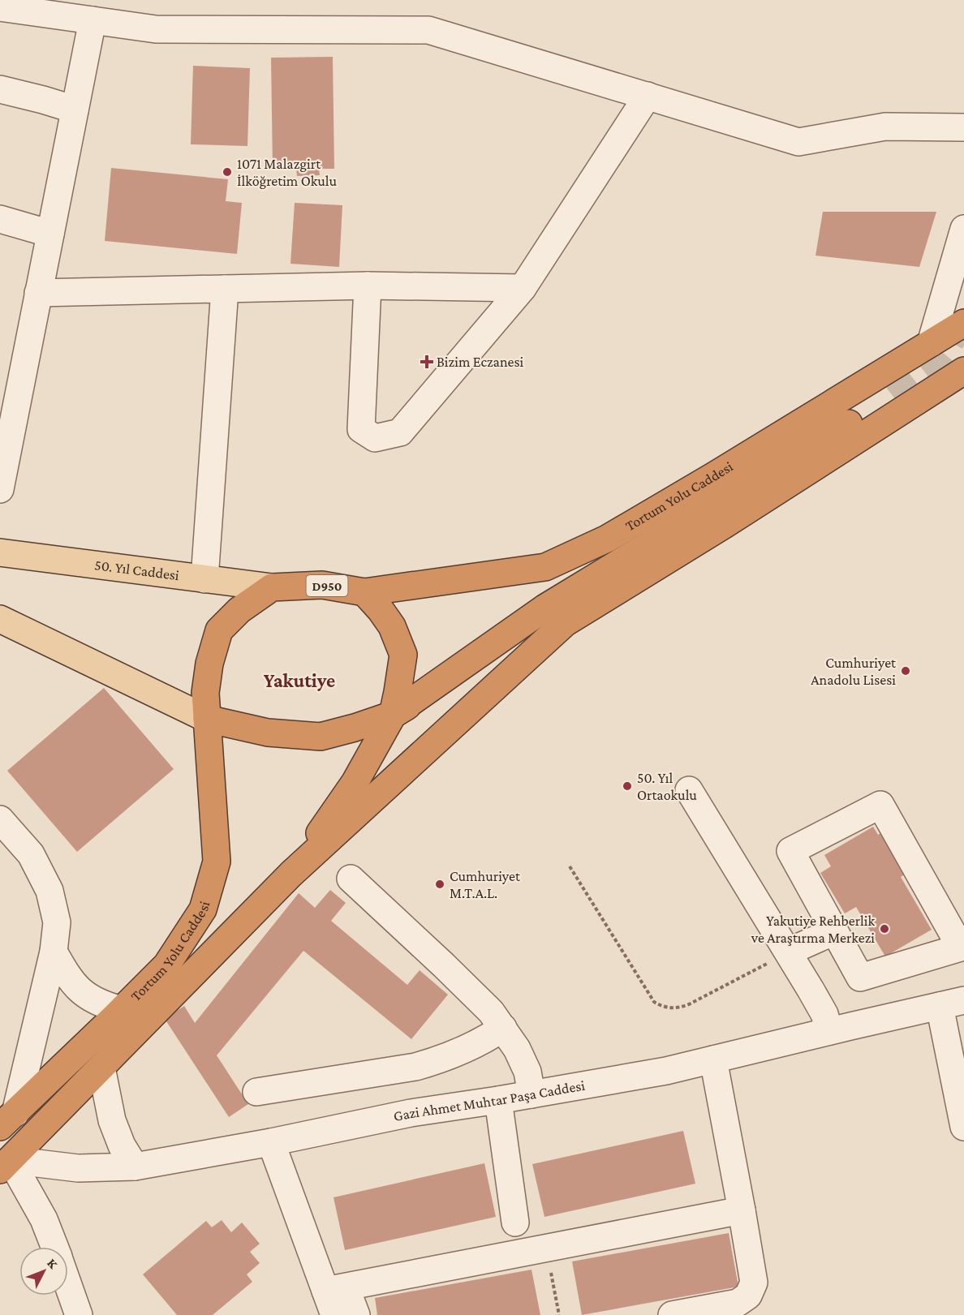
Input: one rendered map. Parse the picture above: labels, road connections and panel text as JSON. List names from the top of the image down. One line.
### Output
{"streets":{"highway":["Tortum Yolu Caddesi","D950"],"main road":["50. Yıl Caddesi"],"street":["Gazi Ahmet Muhtar Paşa Caddesi"]},"crossings":[["Tortum Yolu Caddesi","50. Yıl Caddesi"],["Tortum Yolu Caddesi","Gazi Ahmet Muhtar Paşa Caddesi"]],"districts":["Yakutiye"],"places":{"other":["1071 Malazgirt İlköğretim Okulu","Cumhuriyet Anadolu Lisesi","50. Yıl Ortaokulu","Cumhuriyet M.T.A.L.","Yakutiye Rehberlik ve Araştırma Merkezi"],"health":["Bizim Eczanesi"]},"north":"top right"}
